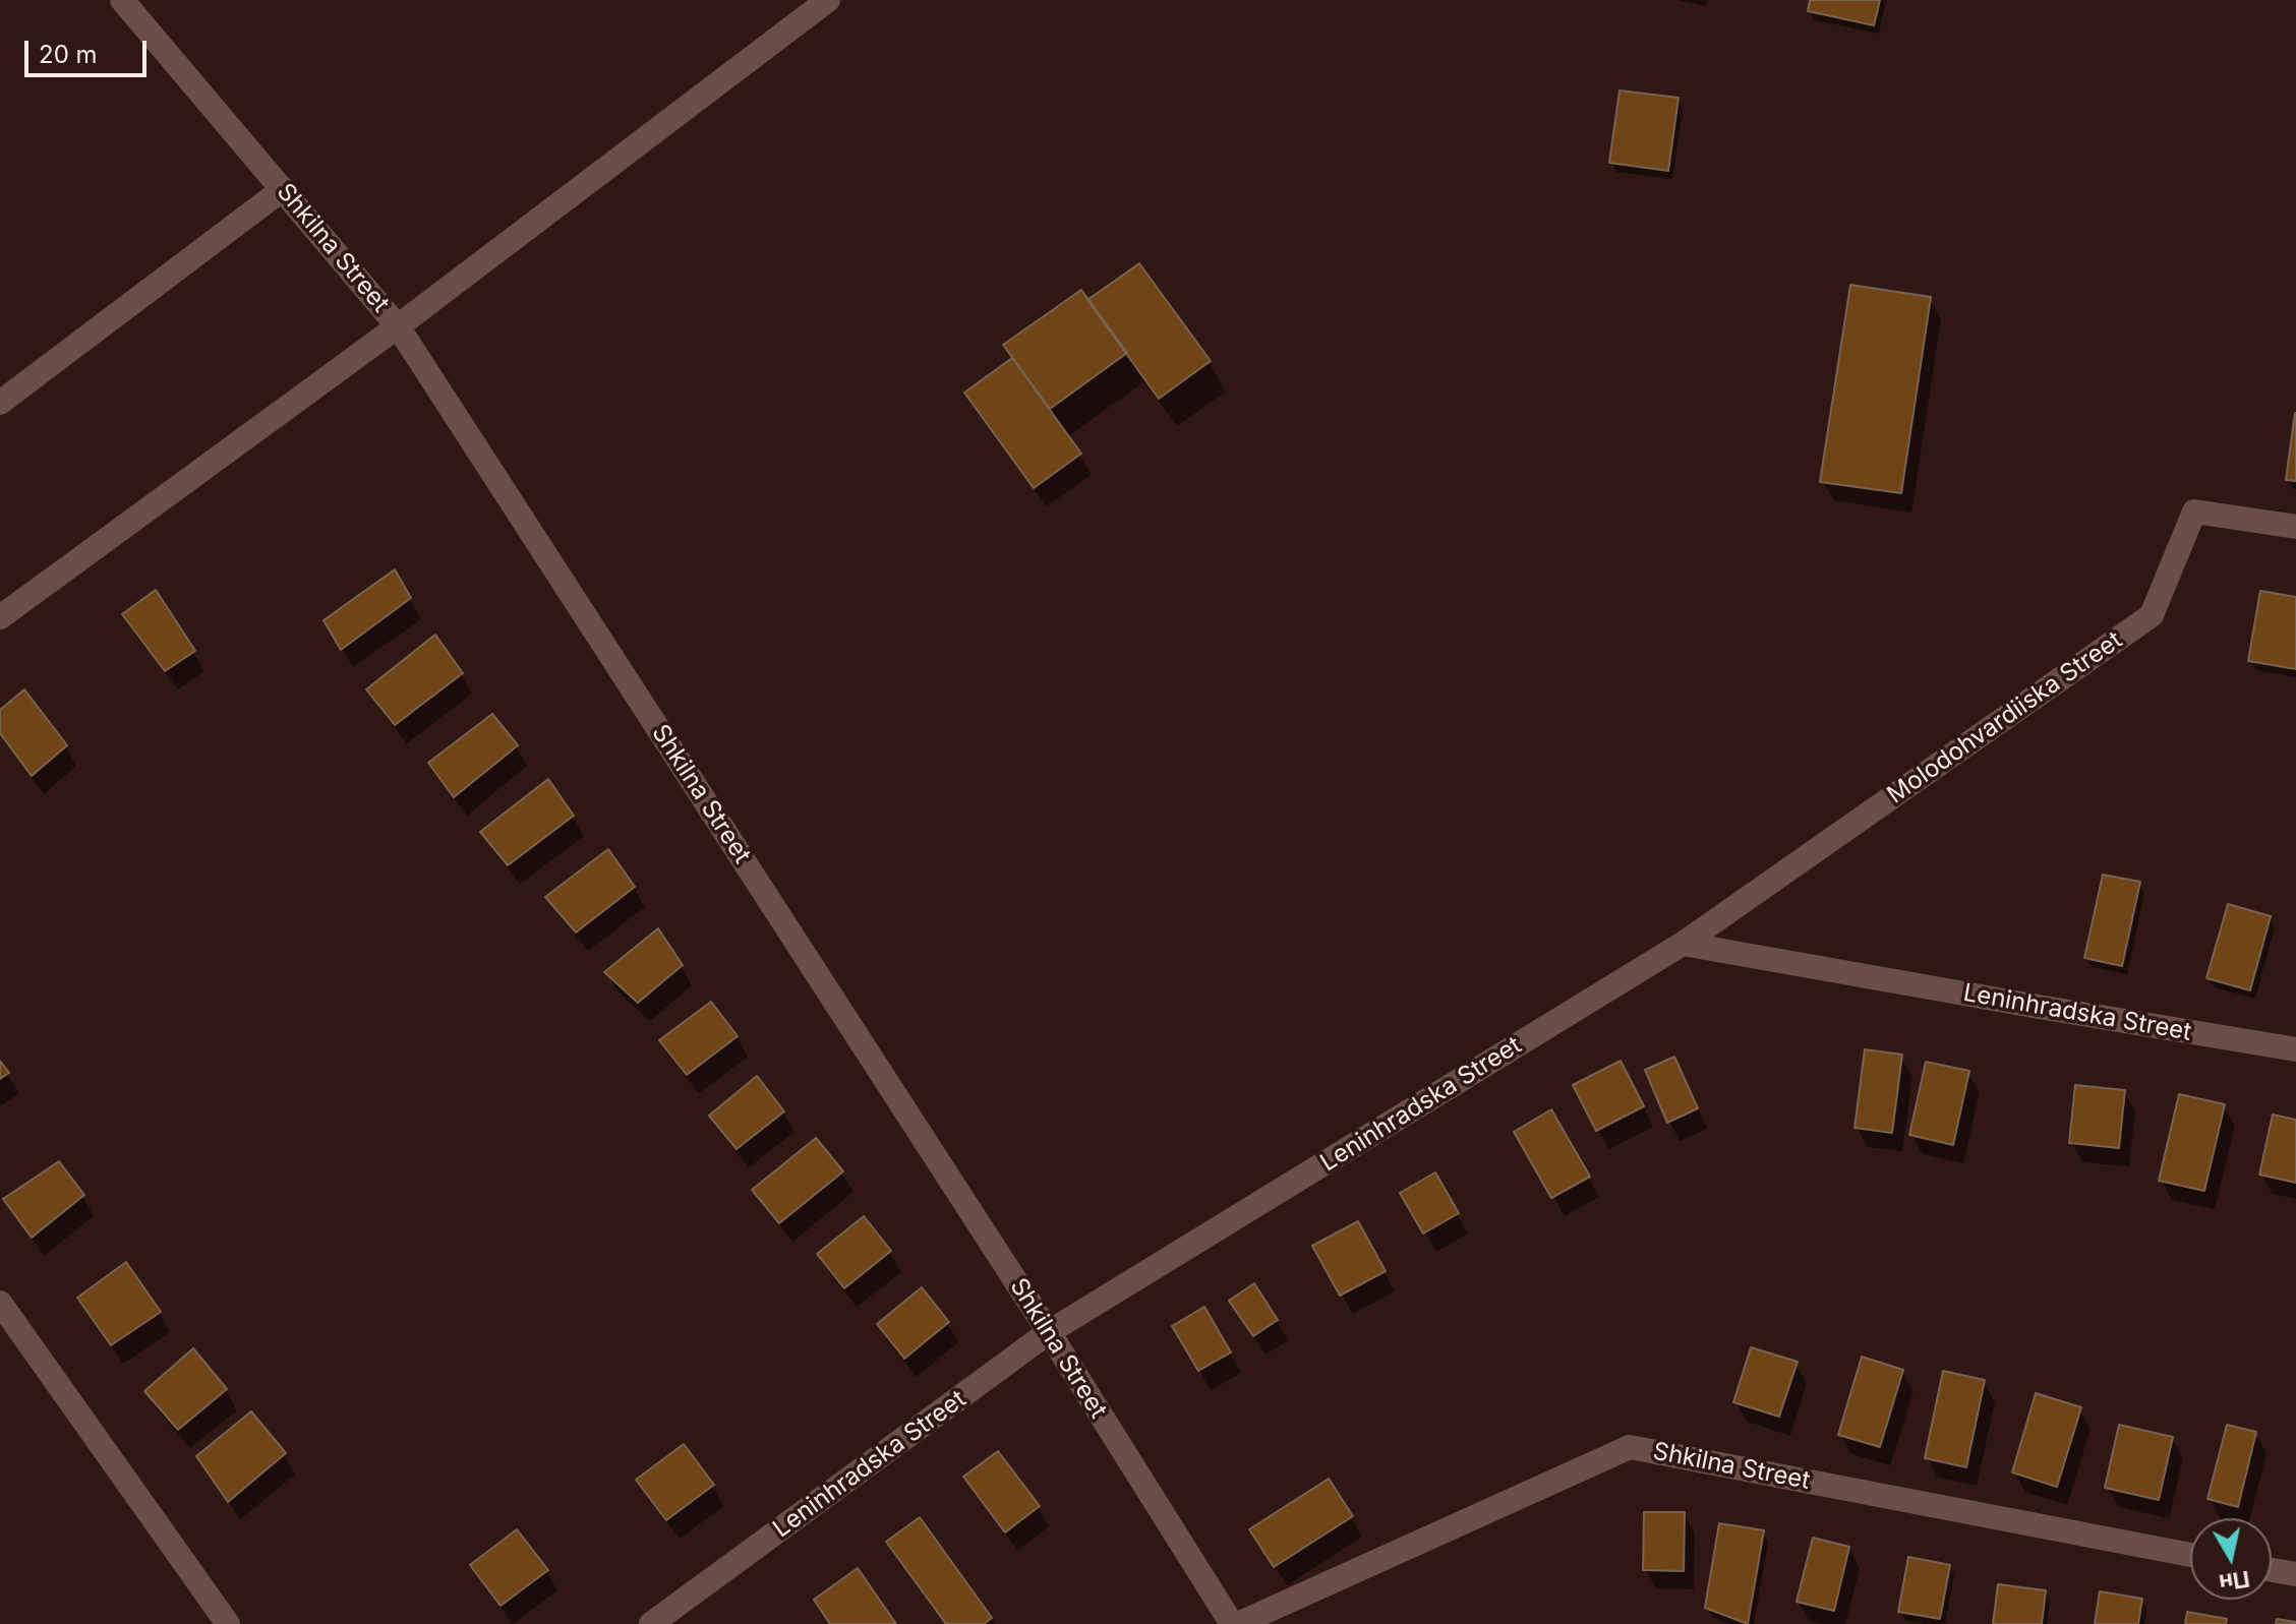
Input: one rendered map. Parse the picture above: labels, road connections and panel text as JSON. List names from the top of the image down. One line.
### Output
{"streets":{"street":["Shkilna Street","Molodohvardiiska Street","Leninhradska Street"]},"crossings":[["Shkilna Street","Leninhradska Street"],["Molodohvardiiska Street","Leninhradska Street"]],"scale_bar":"20 m","north":"bottom"}
